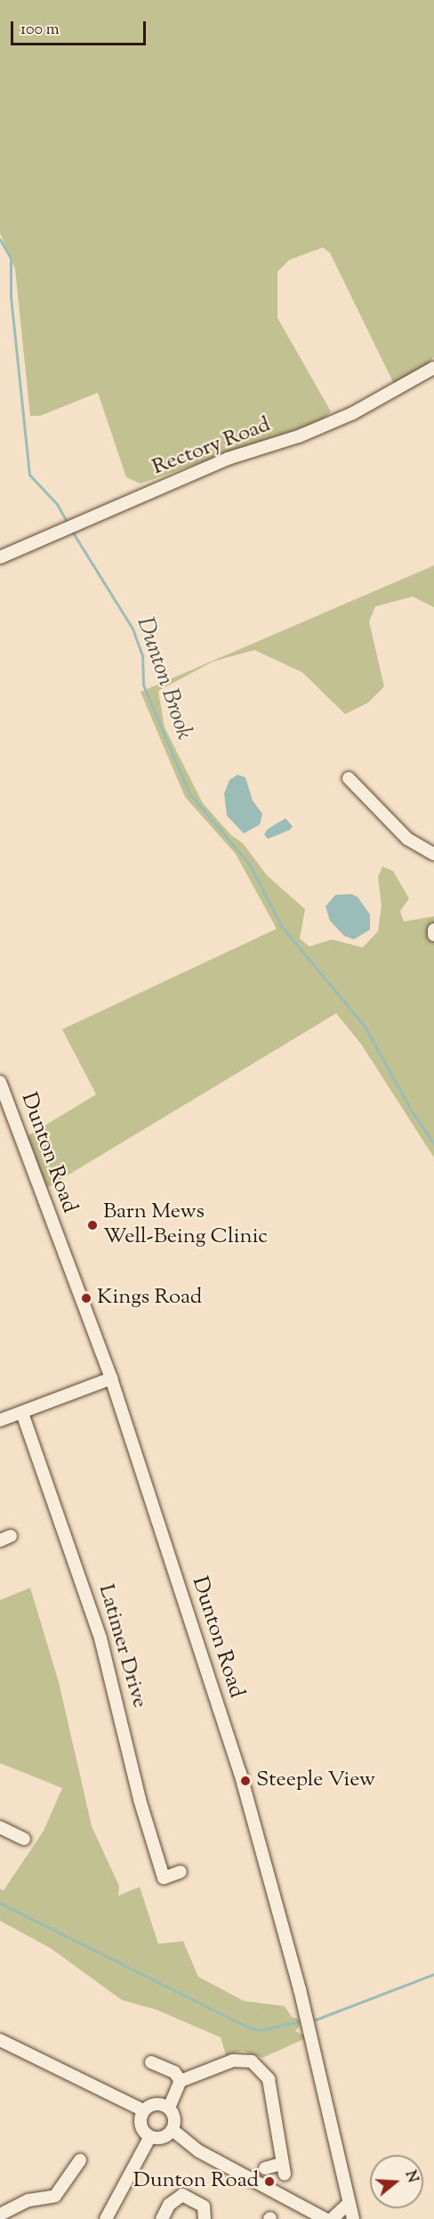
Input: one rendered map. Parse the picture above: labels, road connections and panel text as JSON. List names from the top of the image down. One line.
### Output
{"streets":{"street":["Rectory Road","Dunton Road","Latimer Drive"]},"water":["Dunton Brook"],"places":["Barn Mews Well-Being Clinic","Kings Road","Steeple View","Dunton Road"],"scale_bar":"100 m","north":"right"}
